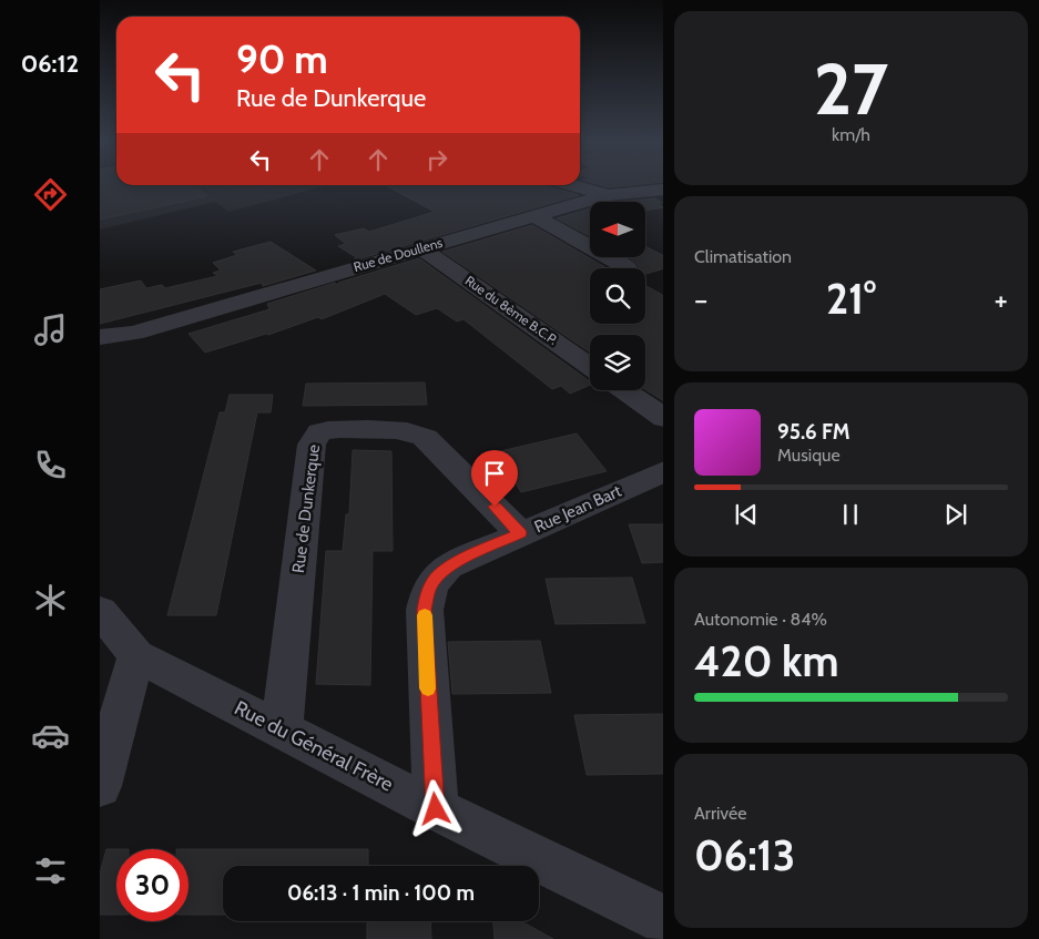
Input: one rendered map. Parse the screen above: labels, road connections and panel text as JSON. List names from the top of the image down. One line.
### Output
{"streets":{"street":["Rue de Doullens","Rue du 8ème B.C.P.","Rue de Dunkerque","Rue Jean Bart","Rue du Général Frère"]},"crossings":[["Rue de Doullens","Rue du 8ème B.C.P."],["Rue de Dunkerque","Rue Jean Bart"],["Rue de Dunkerque","Rue du Général Frère"],["Rue Jean Bart","Rue du Général Frère"]],"north":"left","page":{"tabs":"06:12","tile":[["27","km/h"],"Climatisation",["Autonomie · 84%","420 km"],["Arrivée","06:13"]],"turn":["90 m","Rue de Dunkerque"],"heat":["−","21°","+"],"song":["95.6 FM","Musique"],"limit":"30","trip":"06:13 · 1 min · 100 m"}}
